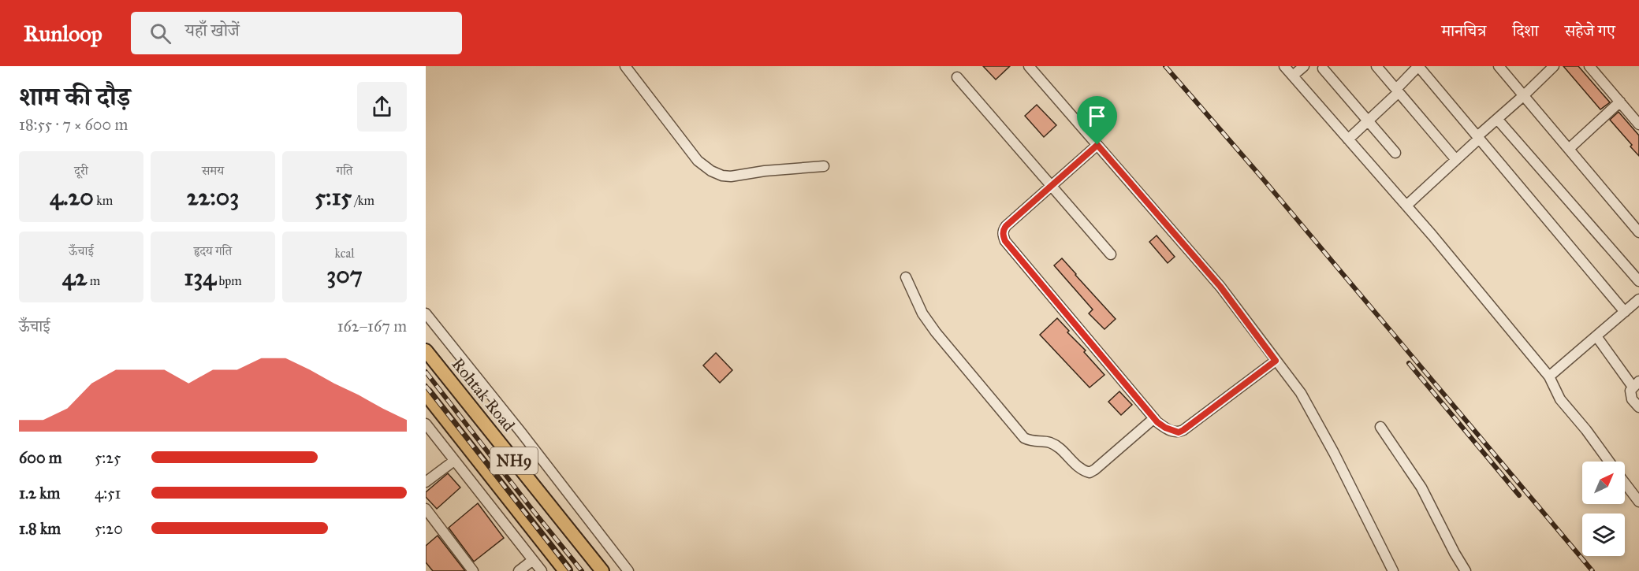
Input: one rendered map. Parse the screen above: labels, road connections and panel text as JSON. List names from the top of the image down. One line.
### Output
{"streets":{"main road":["Rohtak Road","NH9"]},"north":"top right","page":{"header":"Runloop","search":"यहाँ खोजें","nav":["मानचित्र","दिशा","सहेजे गए"],"heading":["शाम की दौड़","18:55 · 7 × 600 m"],"stats":[["दूरी","4.20 km"],["समय","22:03"],["गति","5:15 /km"],["ऊँचाई","42 m"],["हृदय गति","134 bpm"],["kcal","307"]],"chart":["ऊँचाई","162–167 m"],"list":[{"name":"600 m","note":"5:25"},{"name":"1.2 km","note":"4:51"},{"name":"1.8 km","note":"5:20"}]}}
